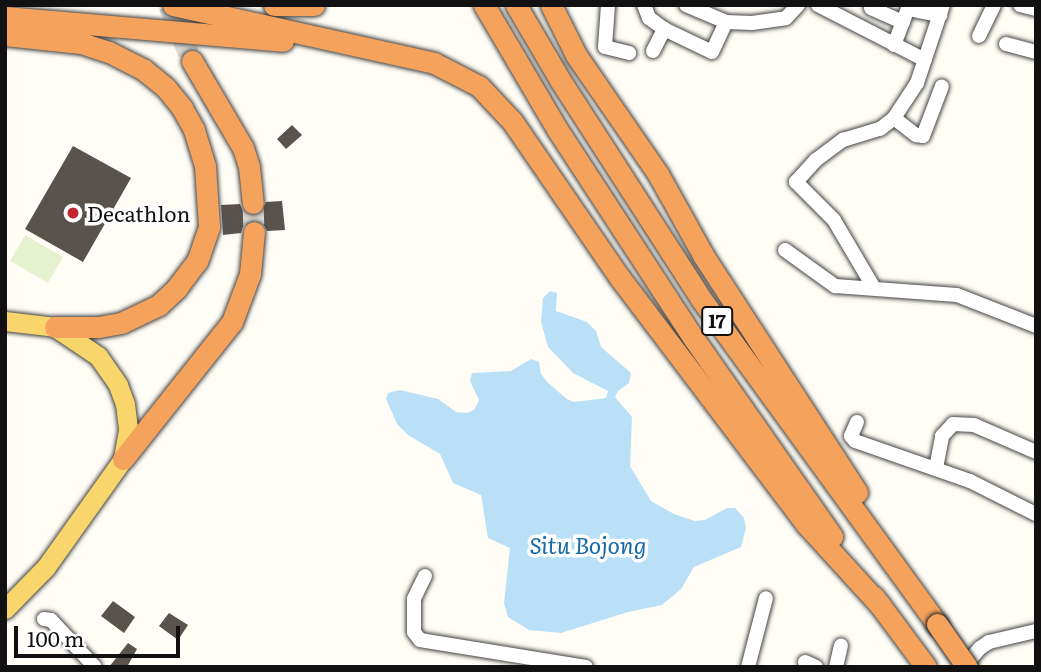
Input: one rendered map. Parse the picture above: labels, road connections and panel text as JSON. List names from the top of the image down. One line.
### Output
{"streets":{"highway":["17"]},"water":["Situ Bojong"],"places":["Decathlon"],"scale_bar":"100 m"}
